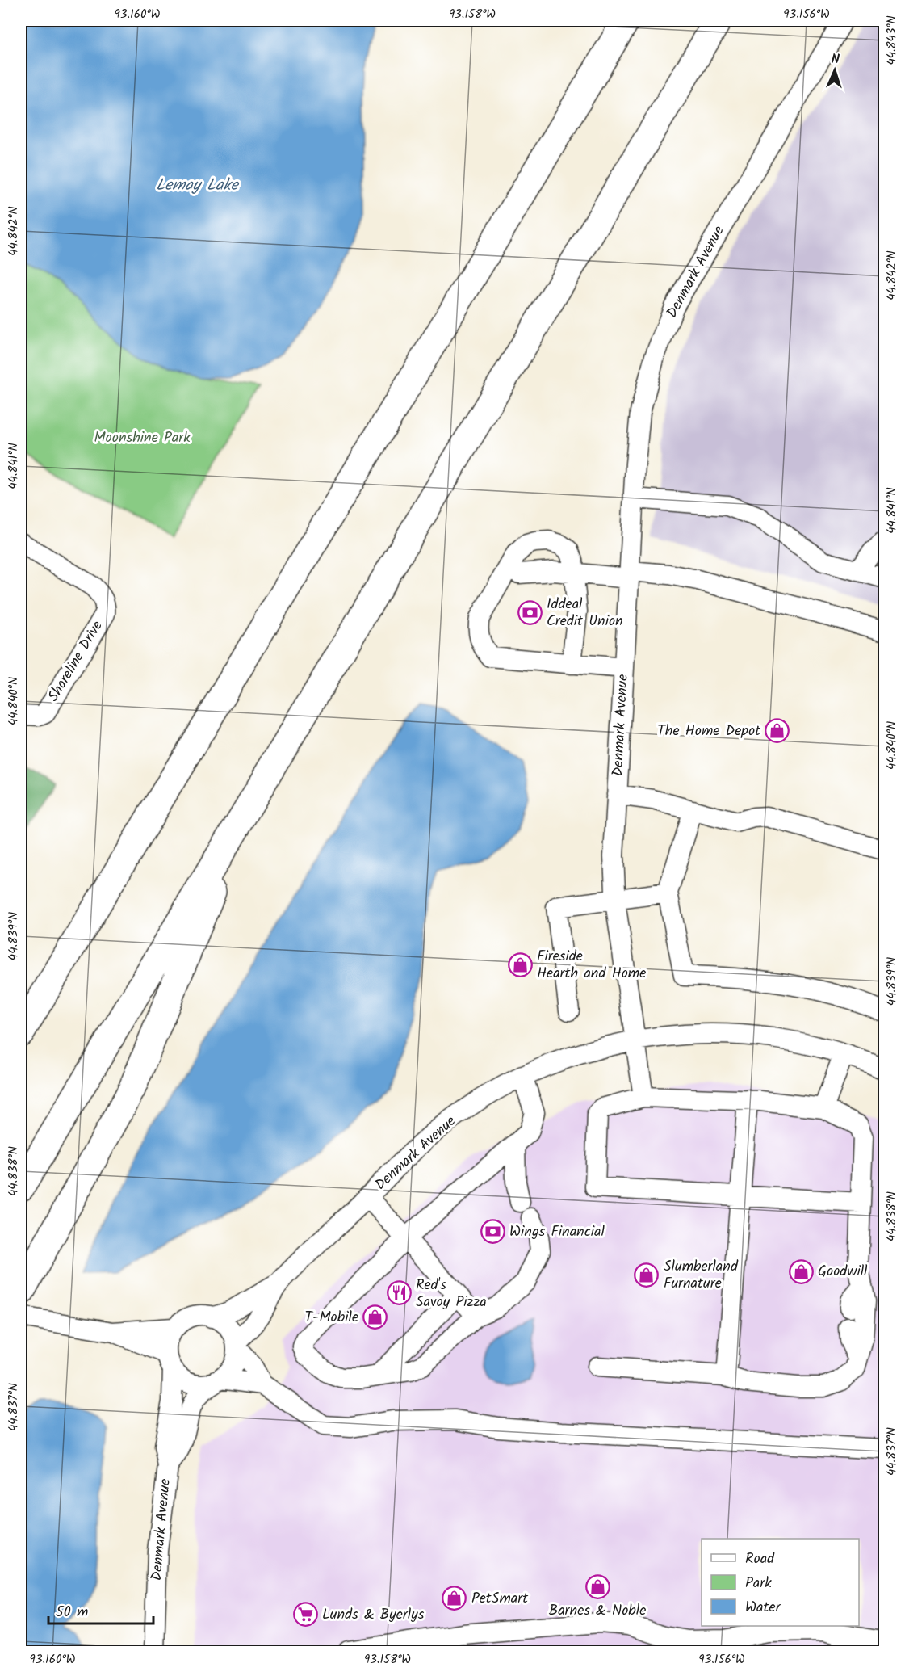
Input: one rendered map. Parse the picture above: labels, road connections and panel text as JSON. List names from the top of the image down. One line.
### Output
{"streets":{"street":["Denmark Avenue","Shoreline Drive"]},"water":["Lemay Lake"],"parks":["Moonshine Park"],"places":{"bank":["Iddeal Credit Union","Wings Financial"],"shop":["The Home Depot","Fireside Hearth and Home","Goodwill","Slumberland Furnature","T-Mobile","Barnes & Noble","PetSmart"],"restaurant":["Red's Savoy Pizza"],"supermarket":["Lunds & Byerlys"]},"legend":["Road","Park","Water"],"scale_bar":"50 m","north":"top","coordinates":["93.160°W","93.158°W","93.156°W","44.843°N","44.842°N","44.841°N","44.840°N","44.839°N","44.838°N","44.837°N"]}
